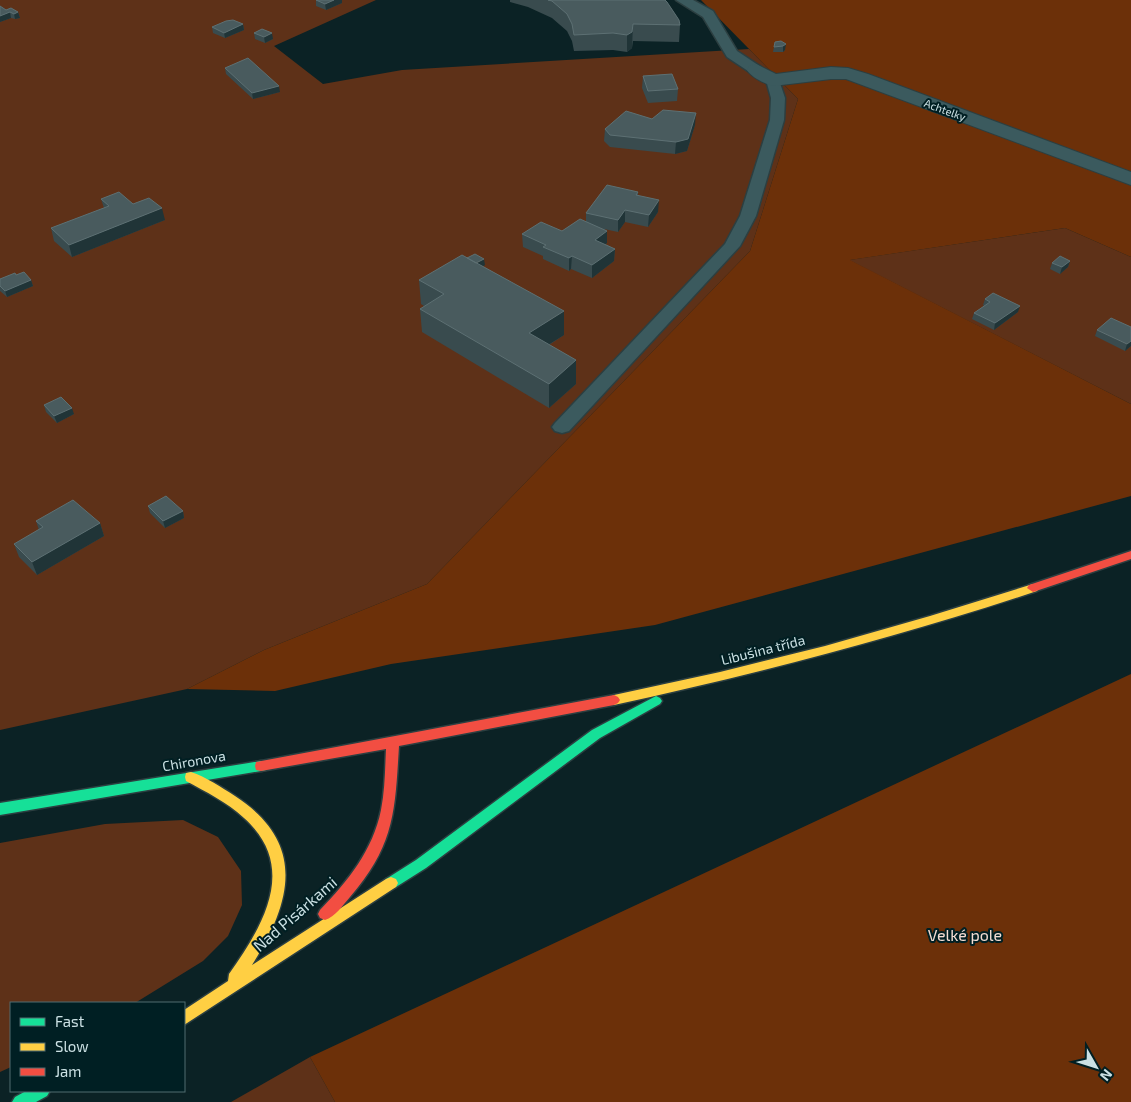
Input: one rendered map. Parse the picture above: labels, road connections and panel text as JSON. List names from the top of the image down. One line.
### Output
{"streets":{"street":["Achtelky","Libušina třída","Chironova","Nad Pisárkami"]},"crossings":[["Libušina třída","Chironova"],["Libušina třída","Nad Pisárkami"],["Chironova","Nad Pisárkami"]],"parks":["Velké pole"],"legend":["Fast","Slow","Jam"],"north":"bottom right"}
